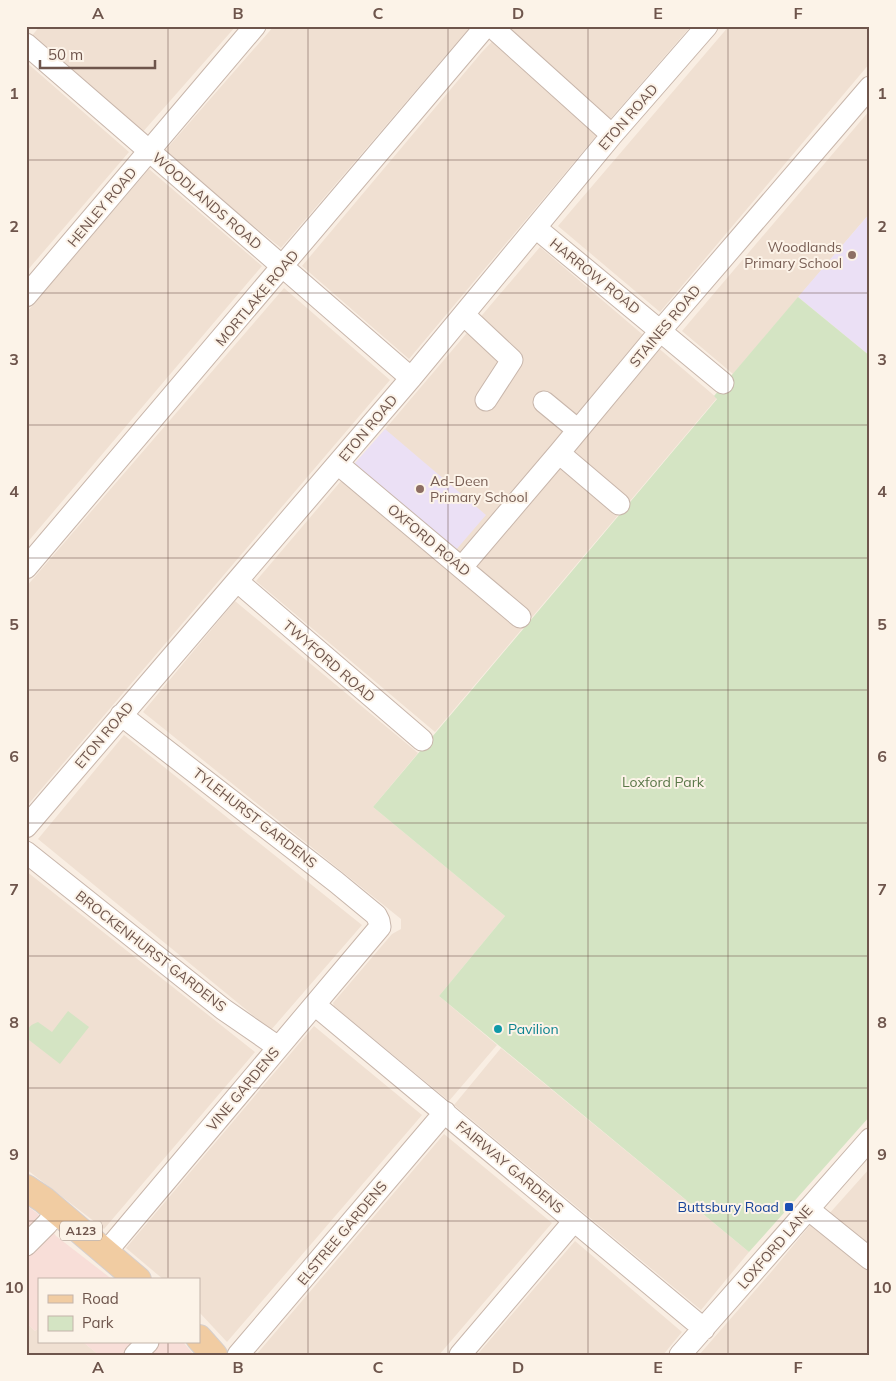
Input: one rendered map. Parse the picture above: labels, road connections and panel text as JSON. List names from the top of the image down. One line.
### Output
{"streets":{"main road":["A123"],"street":["ETON ROAD","WOODLANDS ROAD","HENLEY ROAD","HARROW ROAD","MORTLAKE ROAD","STAINES ROAD","OXFORD ROAD","TWYFORD ROAD","TYLEHURST GARDENS","BROCKENHURST GARDENS","VINE GARDENS","FAIRWAY GARDENS","ELSTREE GARDENS","LOXFORD LANE"]},"crossings":[["ETON ROAD","WOODLANDS ROAD"],["ETON ROAD","HARROW ROAD"],["ETON ROAD","OXFORD ROAD"],["ETON ROAD","TWYFORD ROAD"],["ETON ROAD","TYLEHURST GARDENS"],["WOODLANDS ROAD","HENLEY ROAD"],["WOODLANDS ROAD","MORTLAKE ROAD"],["HARROW ROAD","STAINES ROAD"],["STAINES ROAD","OXFORD ROAD"],["TYLEHURST GARDENS","VINE GARDENS"],["BROCKENHURST GARDENS","VINE GARDENS"],["VINE GARDENS","FAIRWAY GARDENS"],["VINE GARDENS","A123"],["FAIRWAY GARDENS","ELSTREE GARDENS"],["FAIRWAY GARDENS","LOXFORD LANE"]],"parks":["Loxford Park"],"places":{"other":["Woodlands Primary School","Ad-Deen Primary School","Pavilion"],"transit":["Buttsbury Road"]},"legend":["Road","Park"],"scale_bar":"50 m","grid":{"columns":["A","B","C","D","E","F"],"rows":["1","2","3","4","5","6","7","8","9","10"]}}
